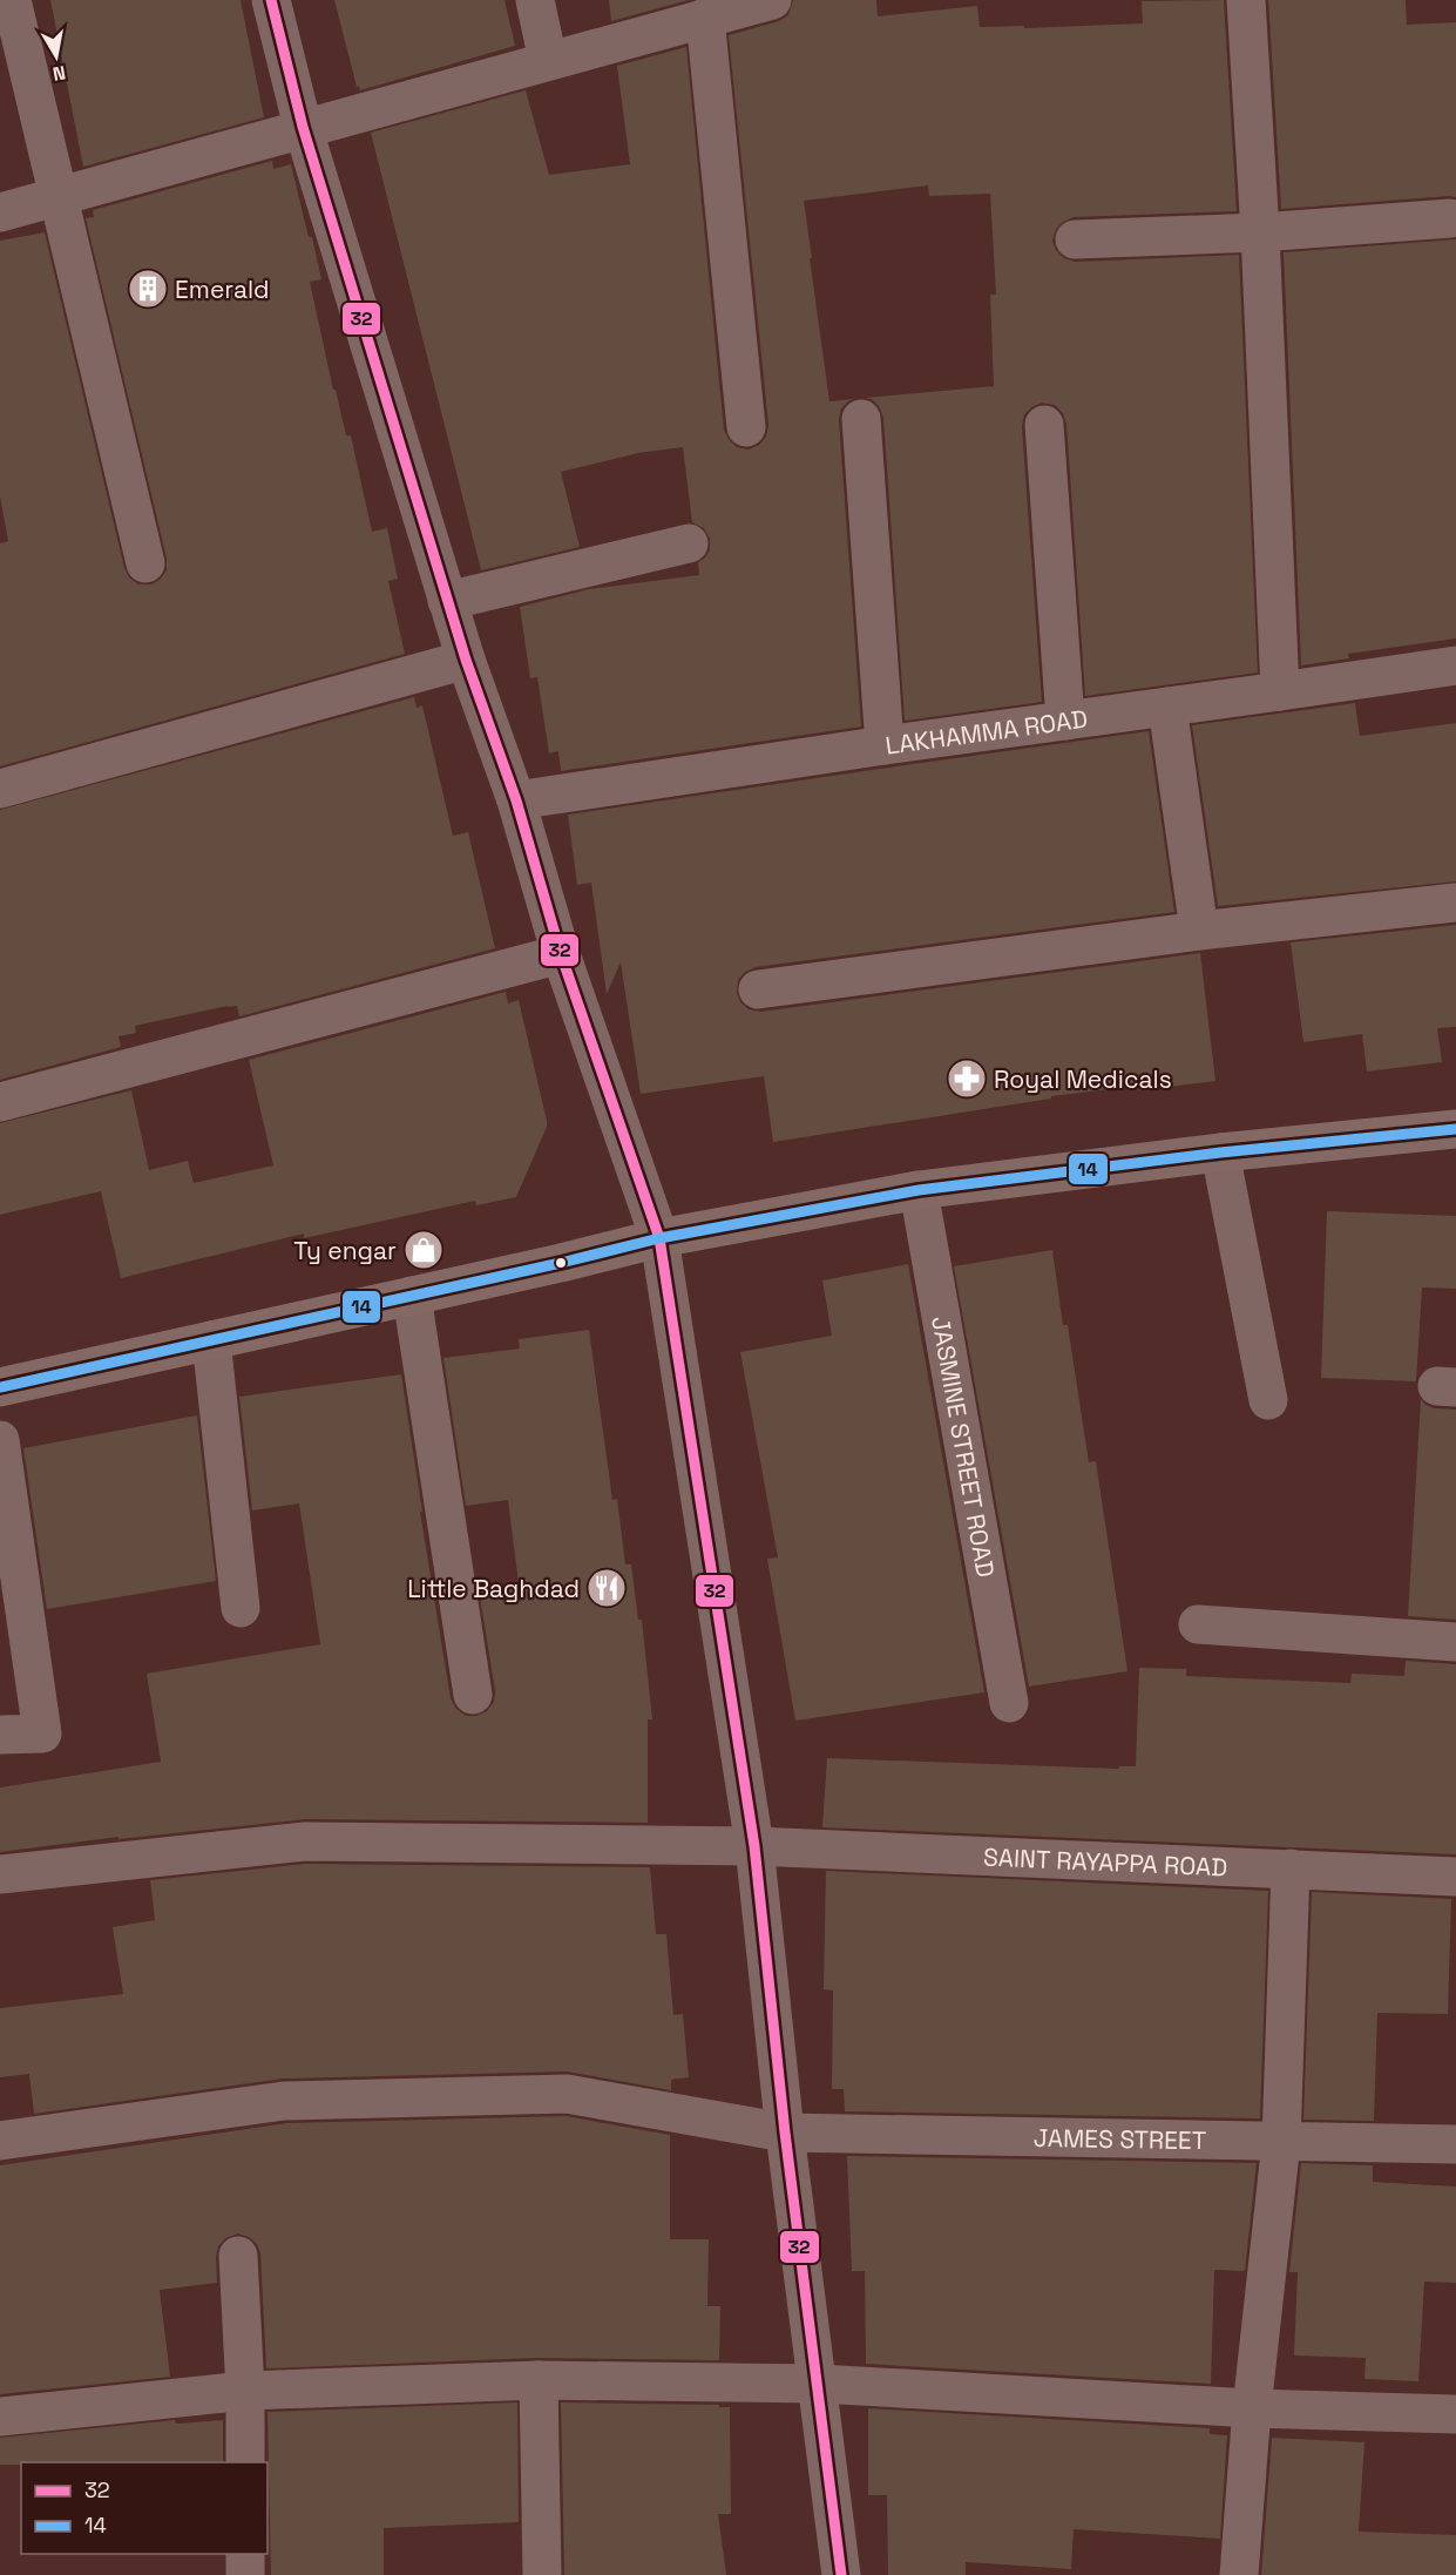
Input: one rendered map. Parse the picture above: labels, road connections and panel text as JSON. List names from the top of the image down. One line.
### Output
{"streets":{"street":["LAKHAMMA ROAD","JASMINE STREET ROAD","SAINT RAYAPPA ROAD","JAMES STREET"]},"places":{"building":["Emerald"],"pharmacy":["Royal Medicals"],"shop":["Ty engar"],"restaurant":["Little Baghdad"]},"lines":["transit line 32","transit line 14"],"legend":["32","14"],"north":"bottom"}
